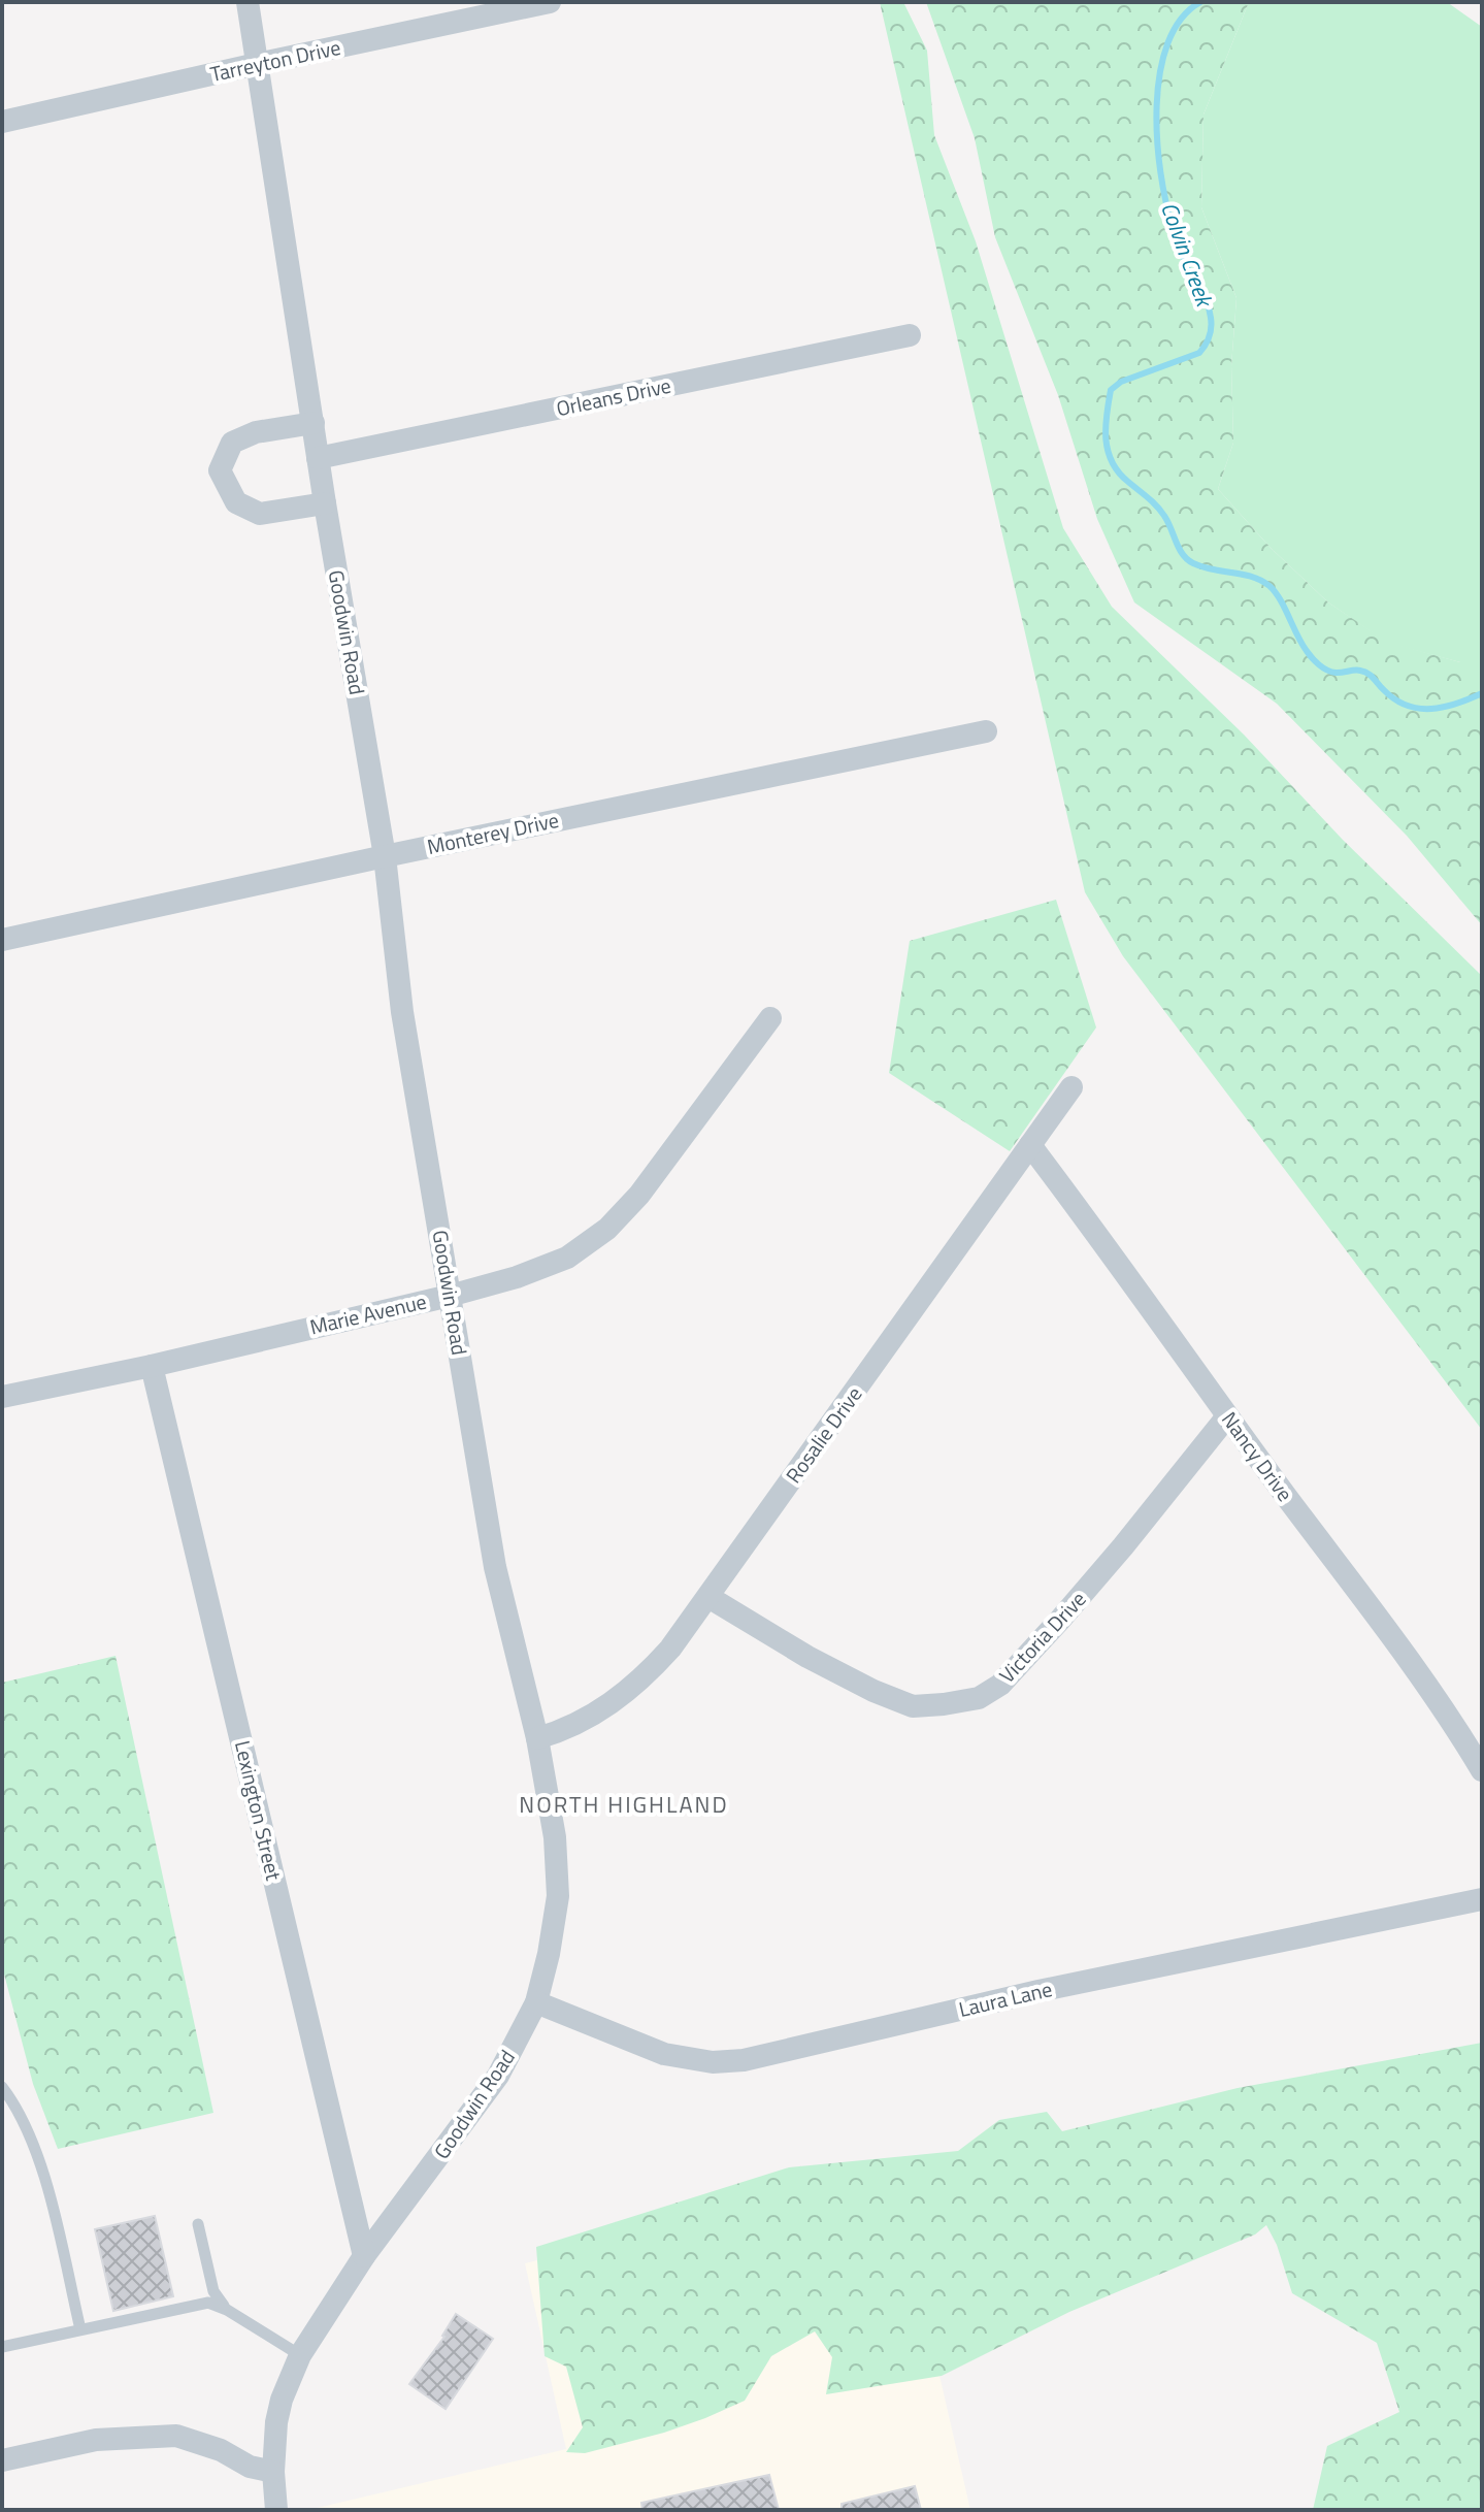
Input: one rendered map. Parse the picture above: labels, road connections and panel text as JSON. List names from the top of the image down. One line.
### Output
{"streets":{"street":["Tarreyton Drive","Orleans Drive","Goodwin Road","Monterey Drive","Marie Avenue","Rosalie Drive","Nancy Drive","Victoria Drive","Lexington Street","Laura Lane"]},"crossings":[["Tarreyton Drive","Goodwin Road"],["Orleans Drive","Goodwin Road"],["Goodwin Road","Monterey Drive"],["Goodwin Road","Marie Avenue"],["Goodwin Road","Rosalie Drive"],["Goodwin Road","Lexington Street"],["Goodwin Road","Laura Lane"],["Marie Avenue","Lexington Street"],["Rosalie Drive","Nancy Drive"],["Rosalie Drive","Victoria Drive"],["Nancy Drive","Victoria Drive"]],"districts":["NORTH HIGHLAND"],"water":["Colvin Creek"]}
